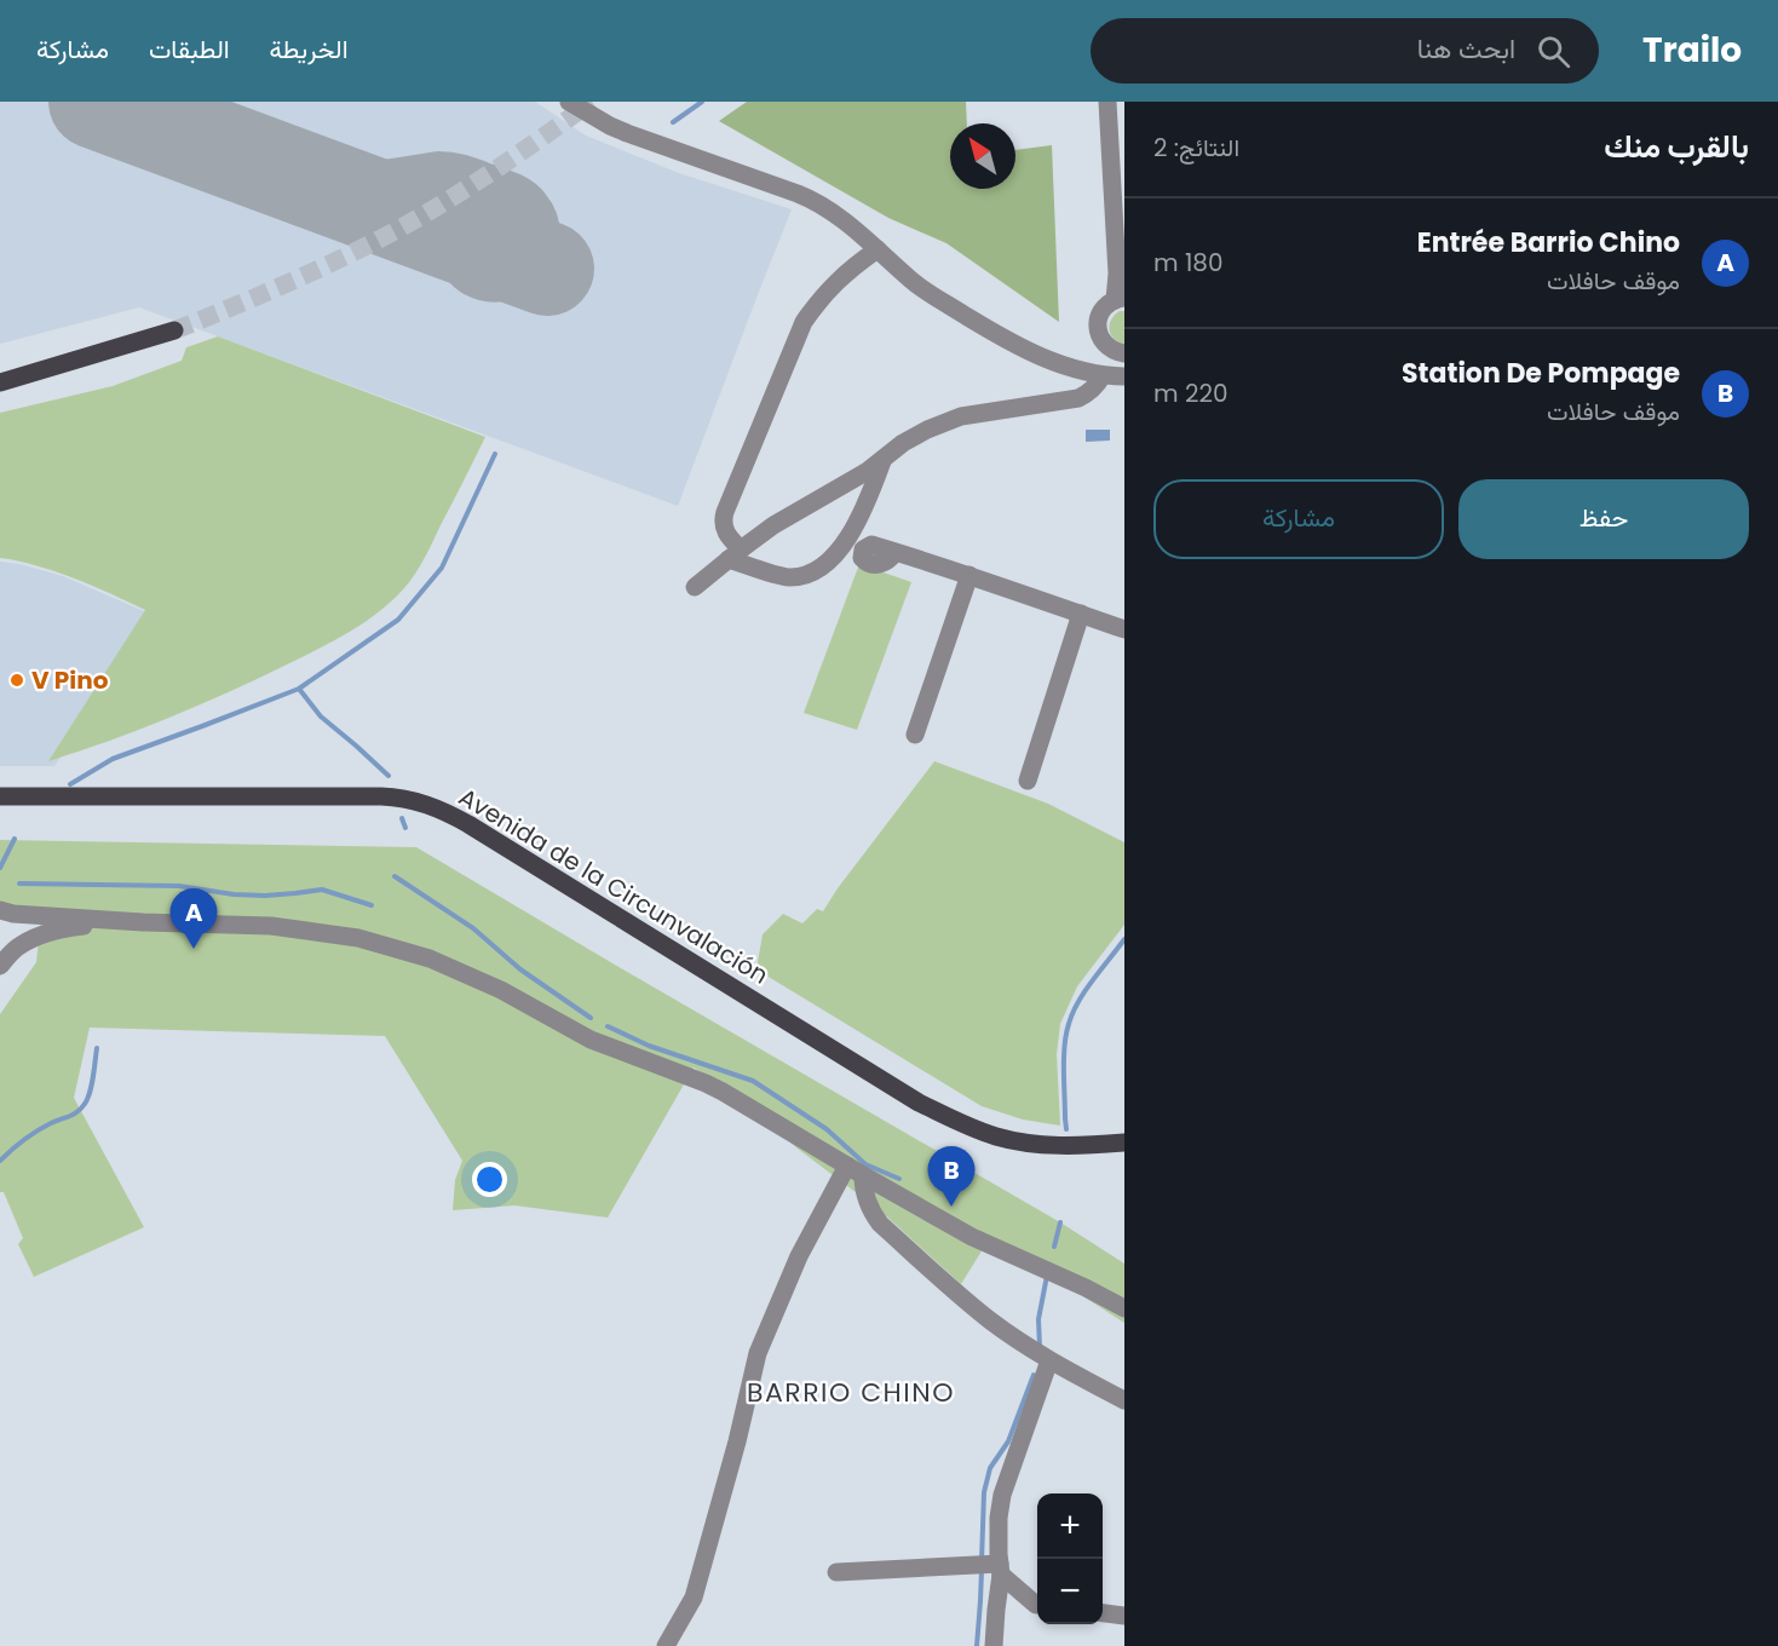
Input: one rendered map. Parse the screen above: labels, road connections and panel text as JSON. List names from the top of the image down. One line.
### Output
{"streets":{"main road":["Avenida de la Circunvalación"]},"districts":["BARRIO CHINO"],"places":["V Pino"],"north":"top left","page":{"header":"Trailo","search":"ابحث هنا","nav":["الخريطة","الطبقات","مشاركة"],"heading":["بالقرب منك","النتائج: 2"],"list":[{"mark":"A","name":"Entrée Barrio Chino","note":"موقف حافلات","value":"180 m"},{"mark":"B","name":"Station De Pompage","note":"موقف حافلات","value":"220 m"}],"buttons":["حفظ","مشاركة"],"pins":["A","B"],"map_buttons":["+","−"]}}
